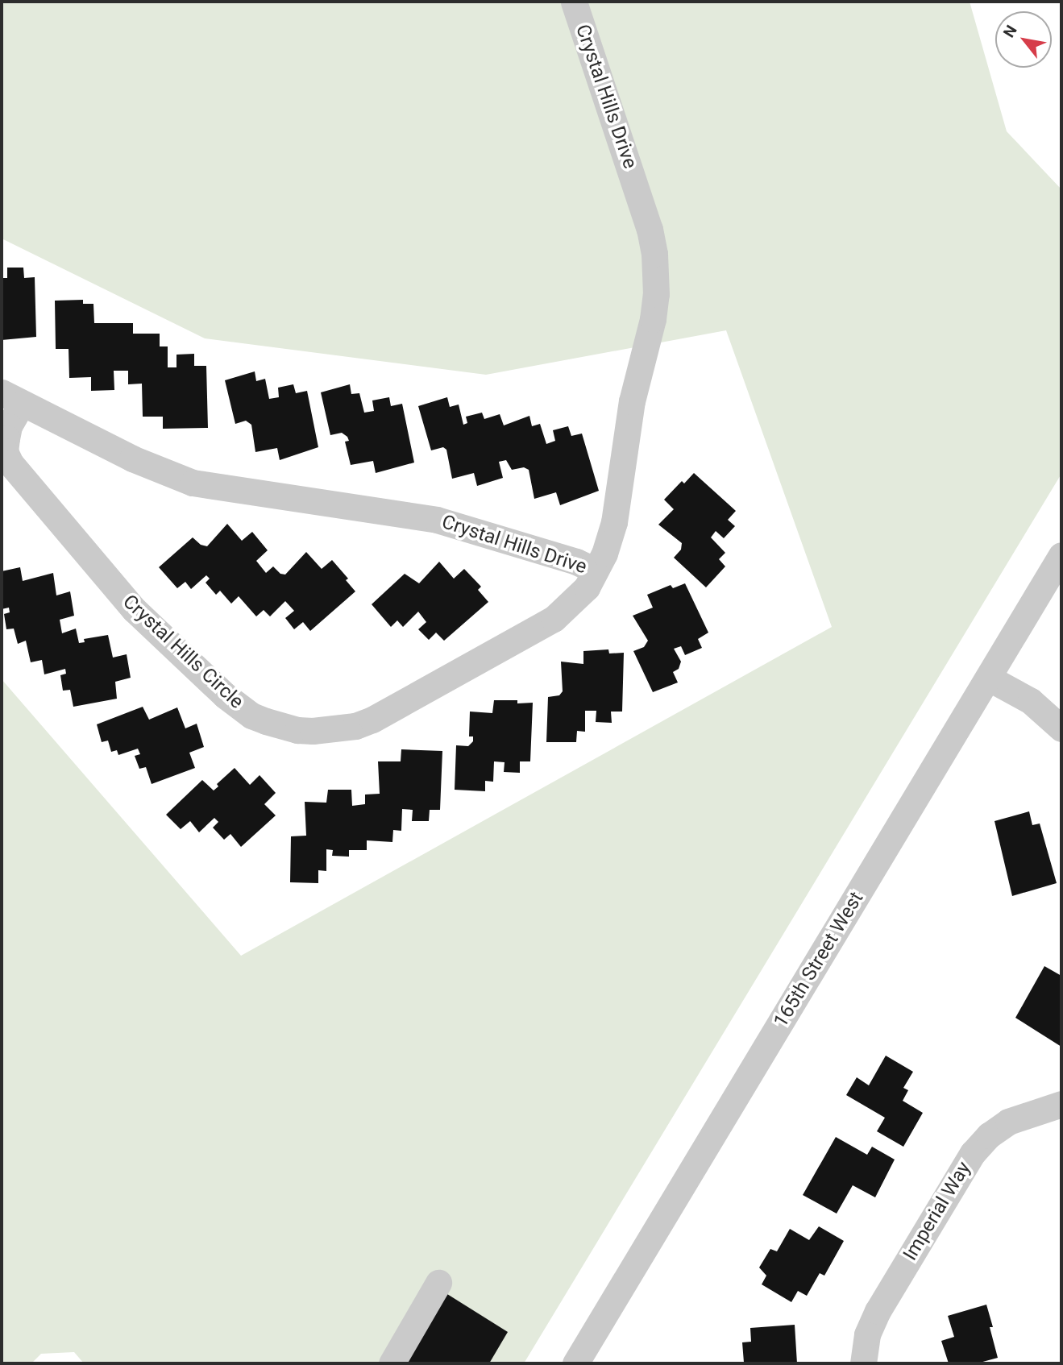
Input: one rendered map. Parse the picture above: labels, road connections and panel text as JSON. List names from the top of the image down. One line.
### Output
{"streets":{"street":["Crystal Hills Drive","Crystal Hills Circle","165th Street West","Imperial Way"]},"crossings":[["Crystal Hills Drive","Crystal Hills Circle"]],"north":"top left"}
